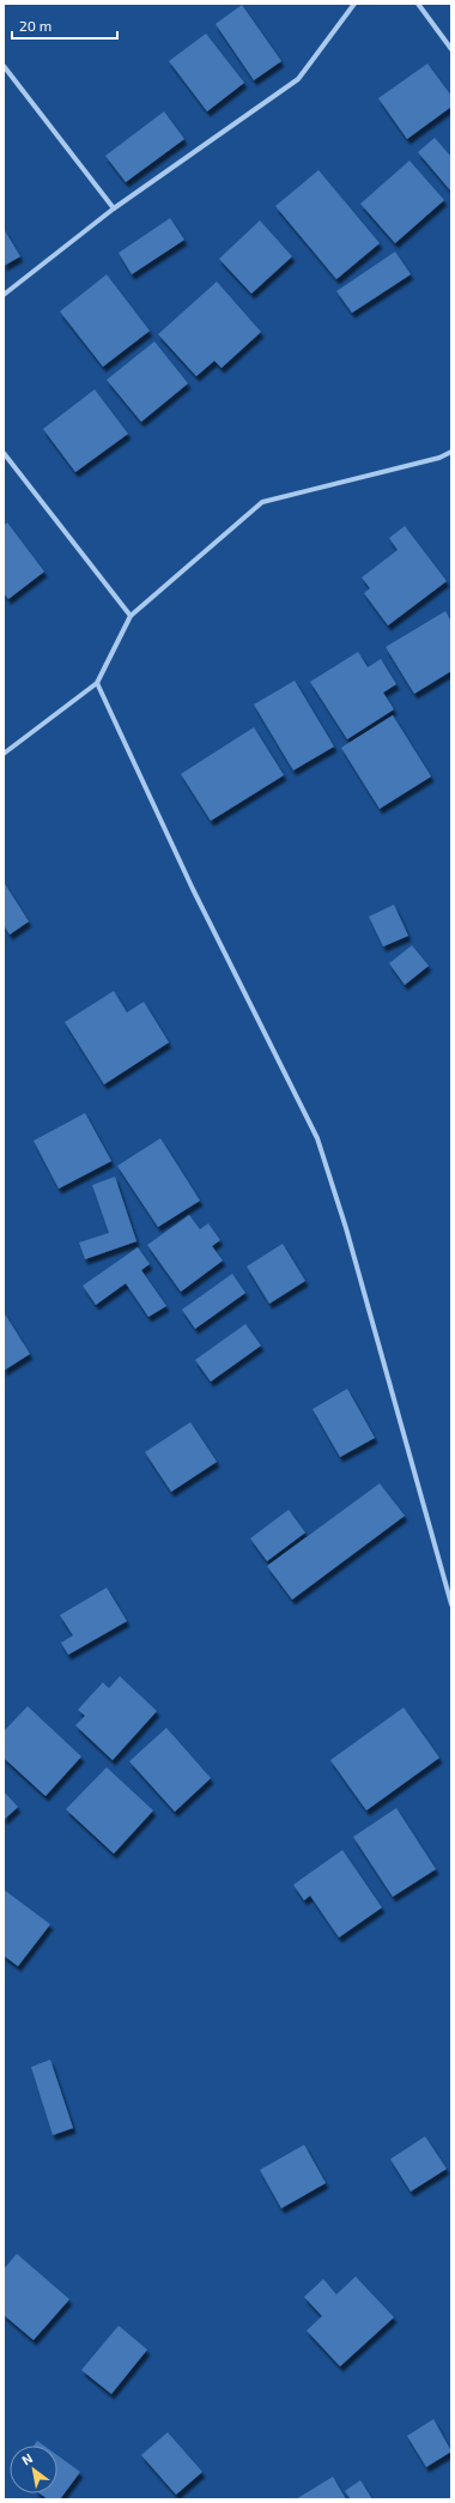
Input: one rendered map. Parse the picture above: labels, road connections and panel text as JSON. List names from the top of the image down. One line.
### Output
{"scale_bar":"20 m","north":"top left"}
